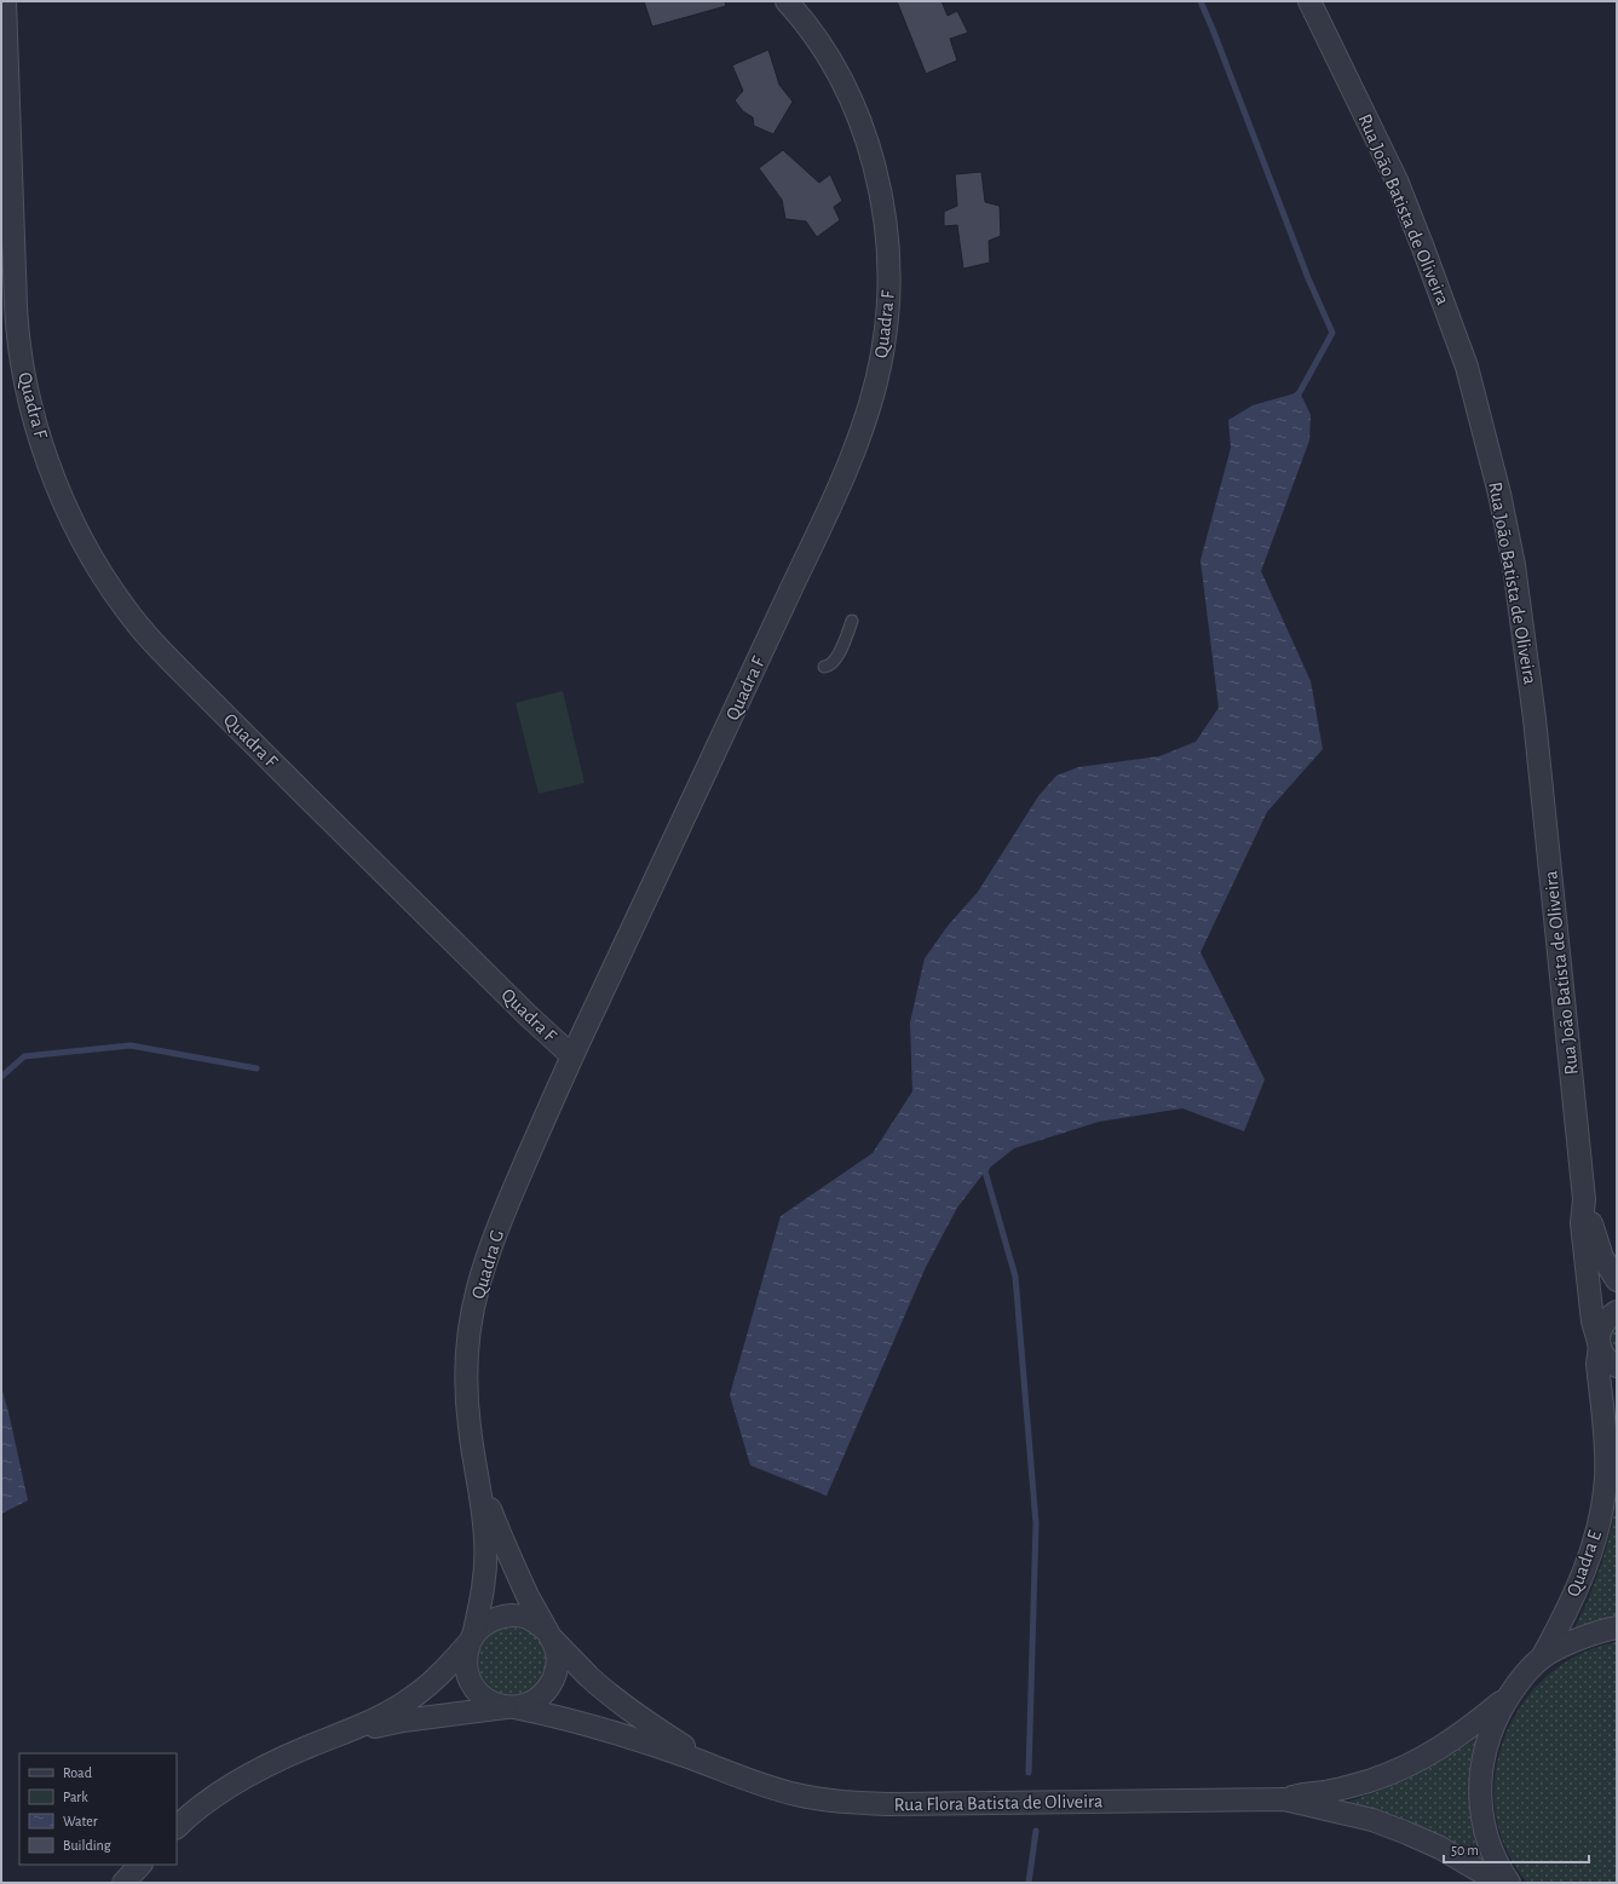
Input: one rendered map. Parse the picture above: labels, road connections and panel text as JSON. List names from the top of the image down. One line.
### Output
{"streets":{"street":["Rua João Batista de Oliveira","Quadra F","Quadra G","Quadra E","Rua Flora Batista de Oliveira"]},"crossings":[["Rua João Batista de Oliveira","Quadra E"],["Quadra F","Quadra G"],["Quadra G","Rua Flora Batista de Oliveira"]],"legend":["Road","Park","Water","Building"],"scale_bar":"50 m"}
